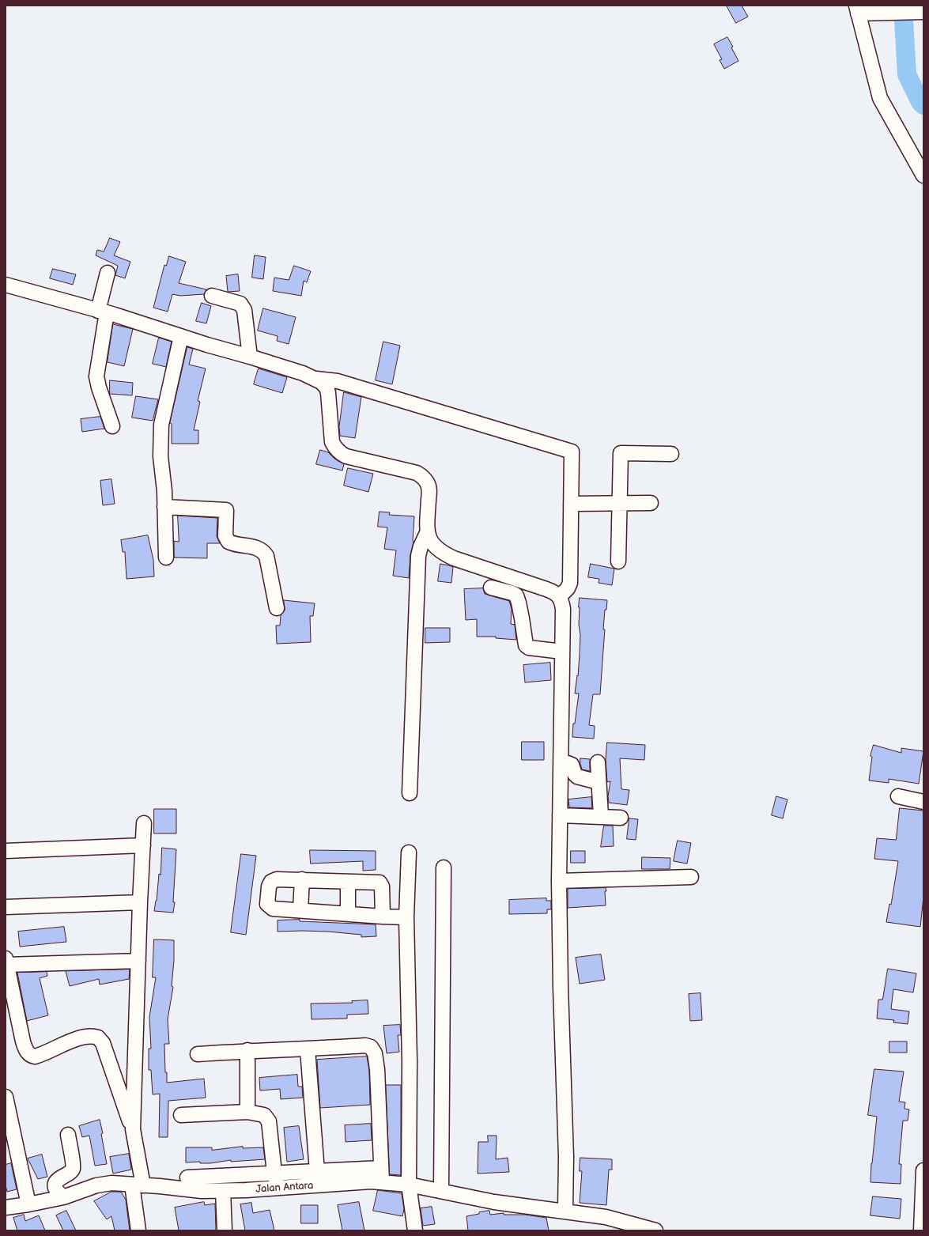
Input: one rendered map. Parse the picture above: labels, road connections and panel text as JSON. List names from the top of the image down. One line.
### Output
{"streets":{"street":["Jalan Antara"]}}
